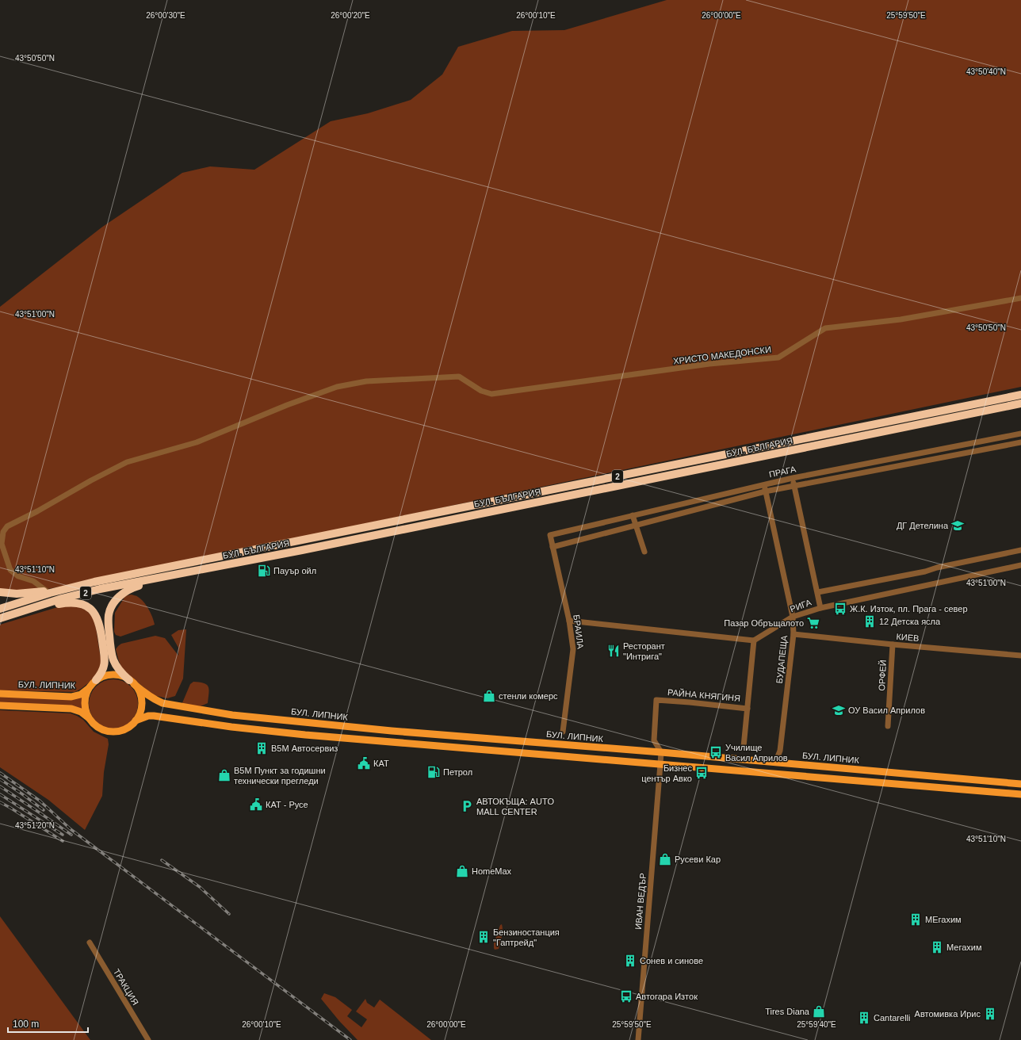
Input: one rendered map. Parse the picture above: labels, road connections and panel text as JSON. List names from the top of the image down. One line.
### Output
{"streets":{"highway":["БУЛ. БЪЛГАРИЯ","2"],"main road":["БУЛ. ЛИПНИК"],"street":["ХРИСТО МАКЕДОНСКИ","ПРАГА","РИГА","БРАИЛА","КИЕВ","БУДАПЕЩА","ОРФЕЙ","РАЙНА КНЯГИНЯ","ИВАН ВЕДЪР","ТРАКЦИЯ"]},"crossings":[["ПРАГА","БРАИЛА"],["ПРАГА","БУДАПЕЩА"],["РИГА","БУДАПЕЩА"],["КИЕВ","БУДАПЕЩА"],["КИЕВ","ОРФЕЙ"],["БУДАПЕЩА","БУЛ. ЛИПНИК"],["БУЛ. ЛИПНИК","РАЙНА КНЯГИНЯ"],["БУЛ. ЛИПНИК","ИВАН ВЕДЪР"],["РАЙНА КНЯГИНЯ","ИВАН ВЕДЪР"]],"places":{"school or university":["ДГ Детелина","ОУ Васил Априлов"],"fuel station":["Пауър ойл","Петрол"],"bus stop":["Ж.К. Изток, пл. Прага - север","Училище Васил Априлов","Бизнес център Авко","Автогара Изток"],"building":["12 Детска ясла","В5М Автосервиз","МЕгахим","Бензиностанция \"Гаптрейд\"","Мегахим","Сонев и синове","Автомивка Ирис","Cantarelli"],"supermarket":["Пазар Обръщалото"],"restaurant":["Ресторант \"Интрига\""],"shop":["стенли комерс","В5М Пункт за годишни технически прегледи","Русеви Кар","HomeMax","Tires Diana"],"public building":["КАТ","КАТ - Русе"],"parking":["АВТОКЪЩА: AUTO MALL CENTER"]},"scale_bar":"100 m","coordinates":["26°00'30\"E","26°00'20\"E","26°00'10\"E","26°00'00\"E","25°59'50\"E","43°50'50\"N","43°50'40\"N","43°51'00\"N","43°51'10\"N","43°51'20\"N","25°59'40\"E"]}
